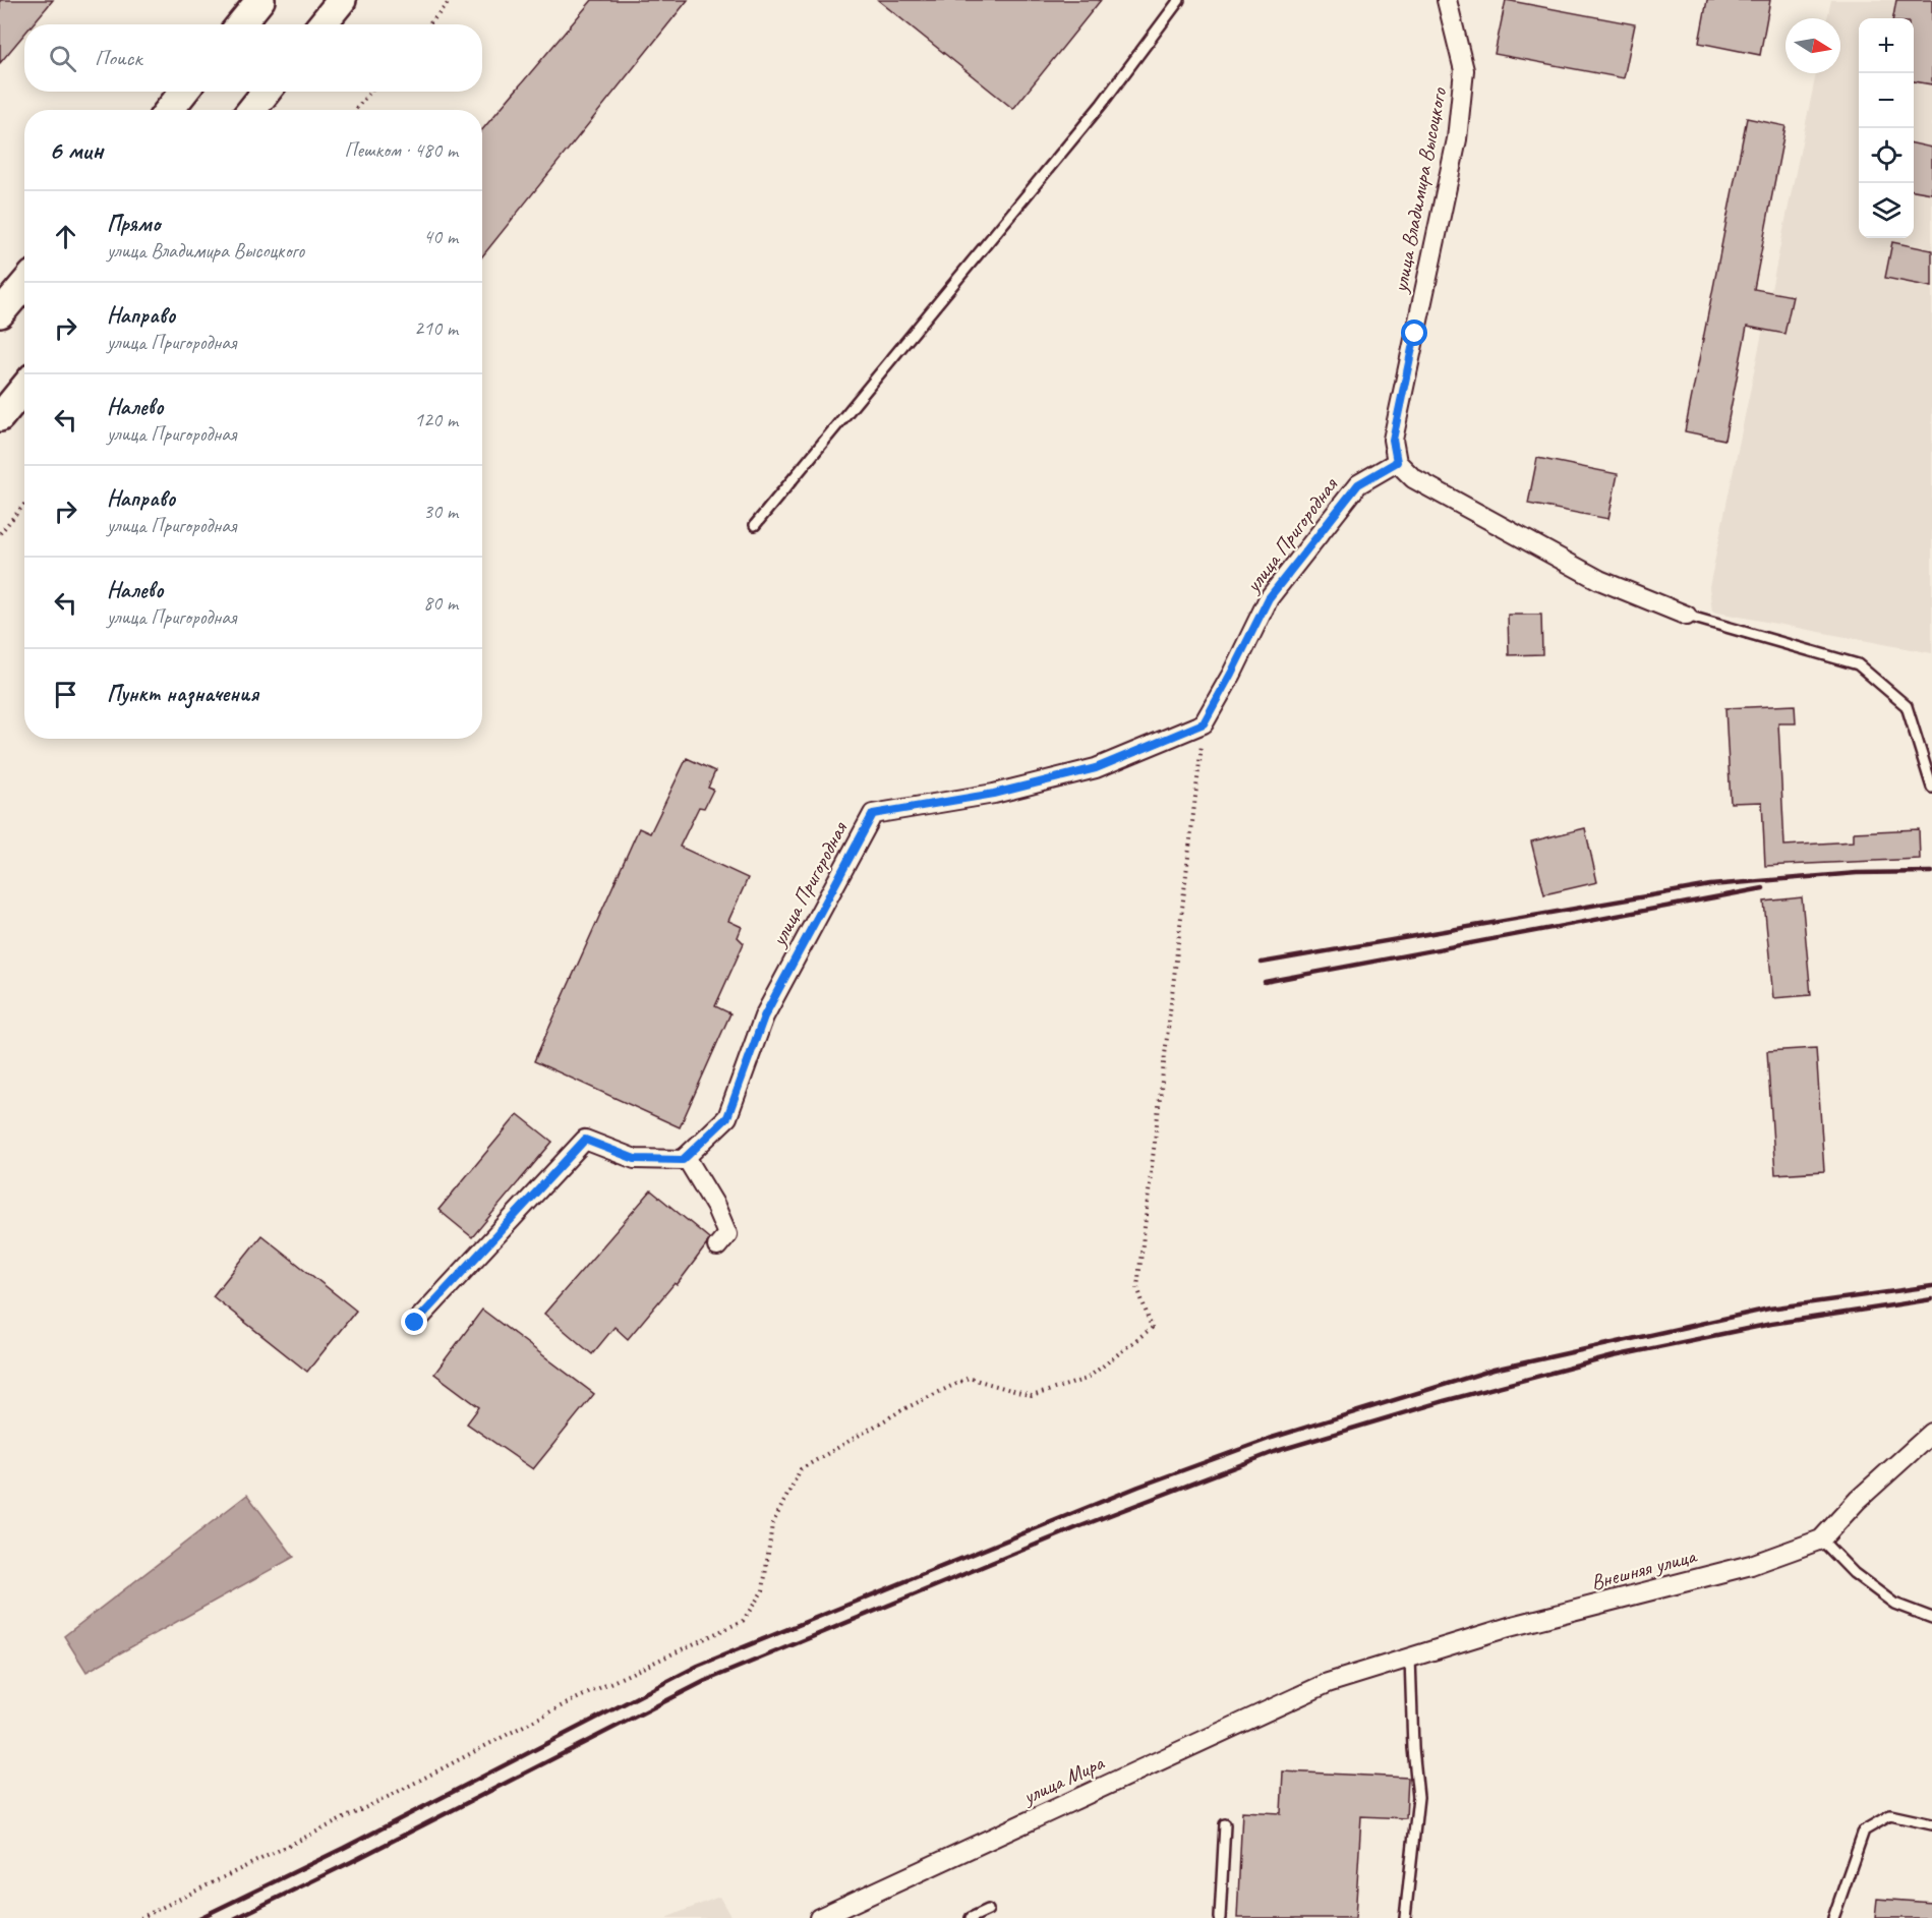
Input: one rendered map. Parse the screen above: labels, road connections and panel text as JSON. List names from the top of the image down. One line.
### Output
{"streets":{"street":["улица Владимира Высоцкого","улица Пригородная","Внешняя улица","улица Мира"]},"crossings":[["улица Владимира Высоцкого","улица Пригородная"],["Внешняя улица","улица Мира"]],"north":"right","page":{"map_buttons":["+","−"],"search":"Поиск","heading":["6 мин","Пешком · 480 m"],"list":[["Прямо","улица Владимира Высоцкого","40 m"],["Направо","улица Пригородная","210 m"],["Налево","улица Пригородная","120 m"],["Направо","улица Пригородная","30 m"],["Налево","улица Пригородная","80 m"],"Пункт назначения"]}}
